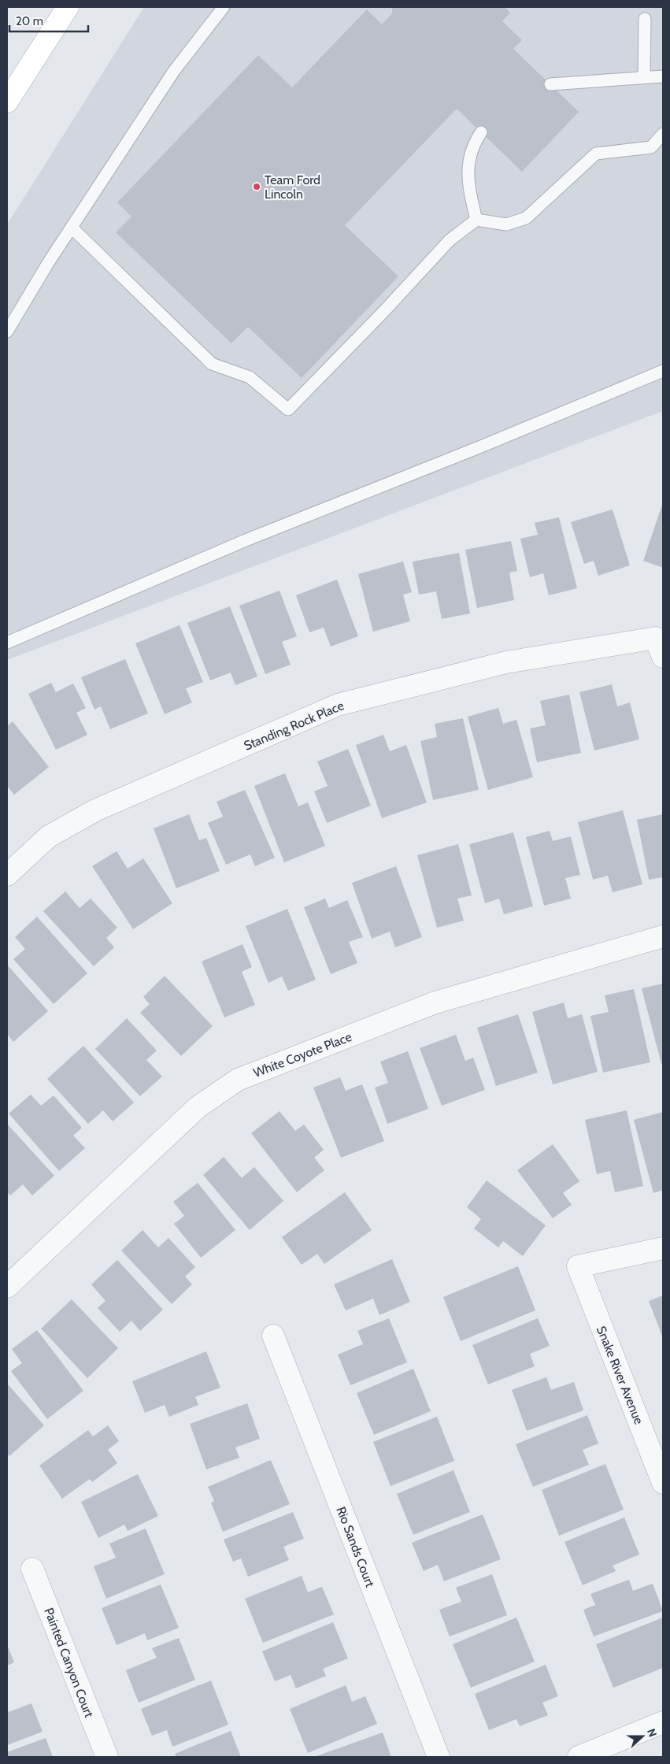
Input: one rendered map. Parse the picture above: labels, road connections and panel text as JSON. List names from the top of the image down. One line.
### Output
{"streets":{"street":["Standing Rock Place","White Coyote Place","Snake River Avenue","Rio Sands Court","Painted Canyon Court"]},"places":["Team Ford Lincoln"],"scale_bar":"20 m","north":"right"}
